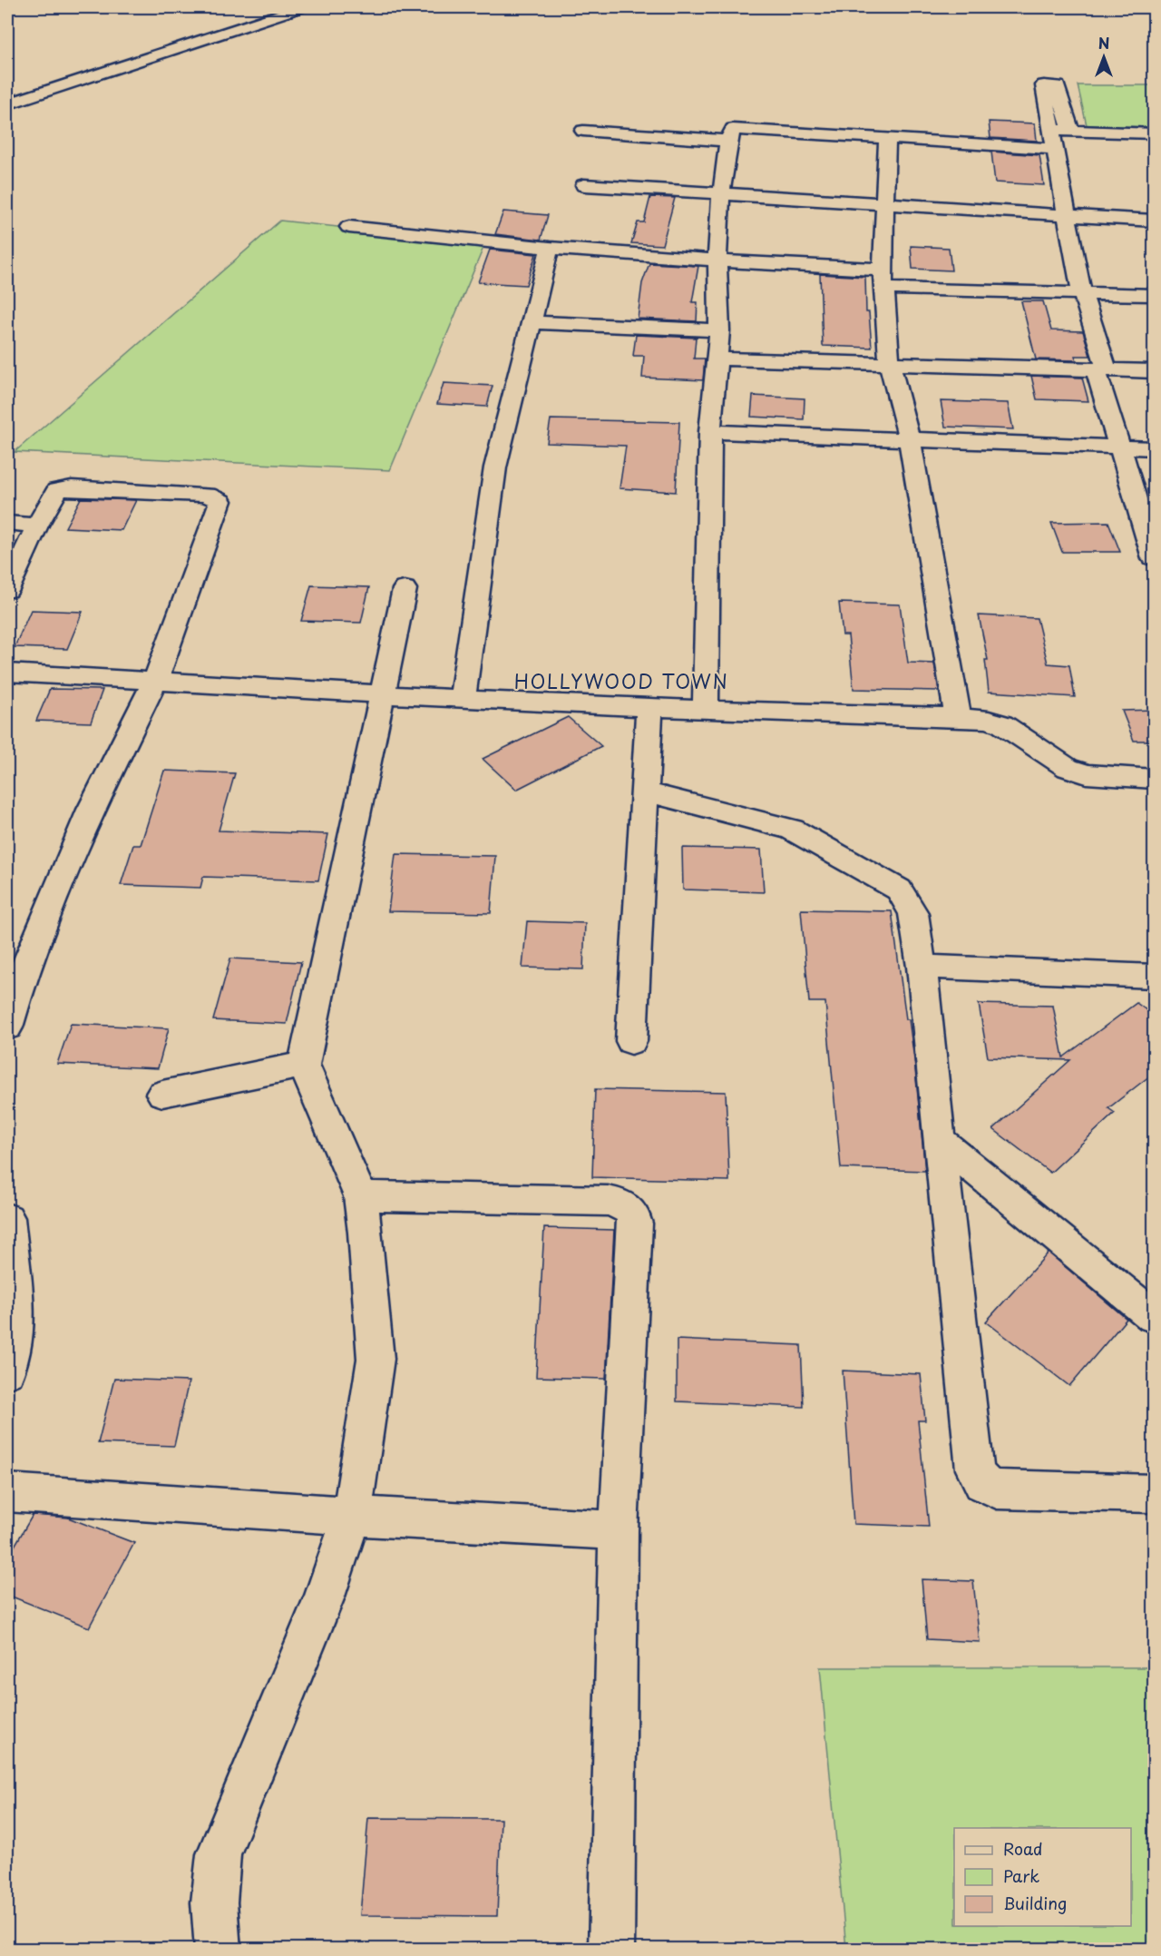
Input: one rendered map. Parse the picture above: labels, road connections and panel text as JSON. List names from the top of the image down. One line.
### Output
{"districts":["HOLLYWOOD TOWN"],"legend":["Road","Park","Building"],"north":"top"}
